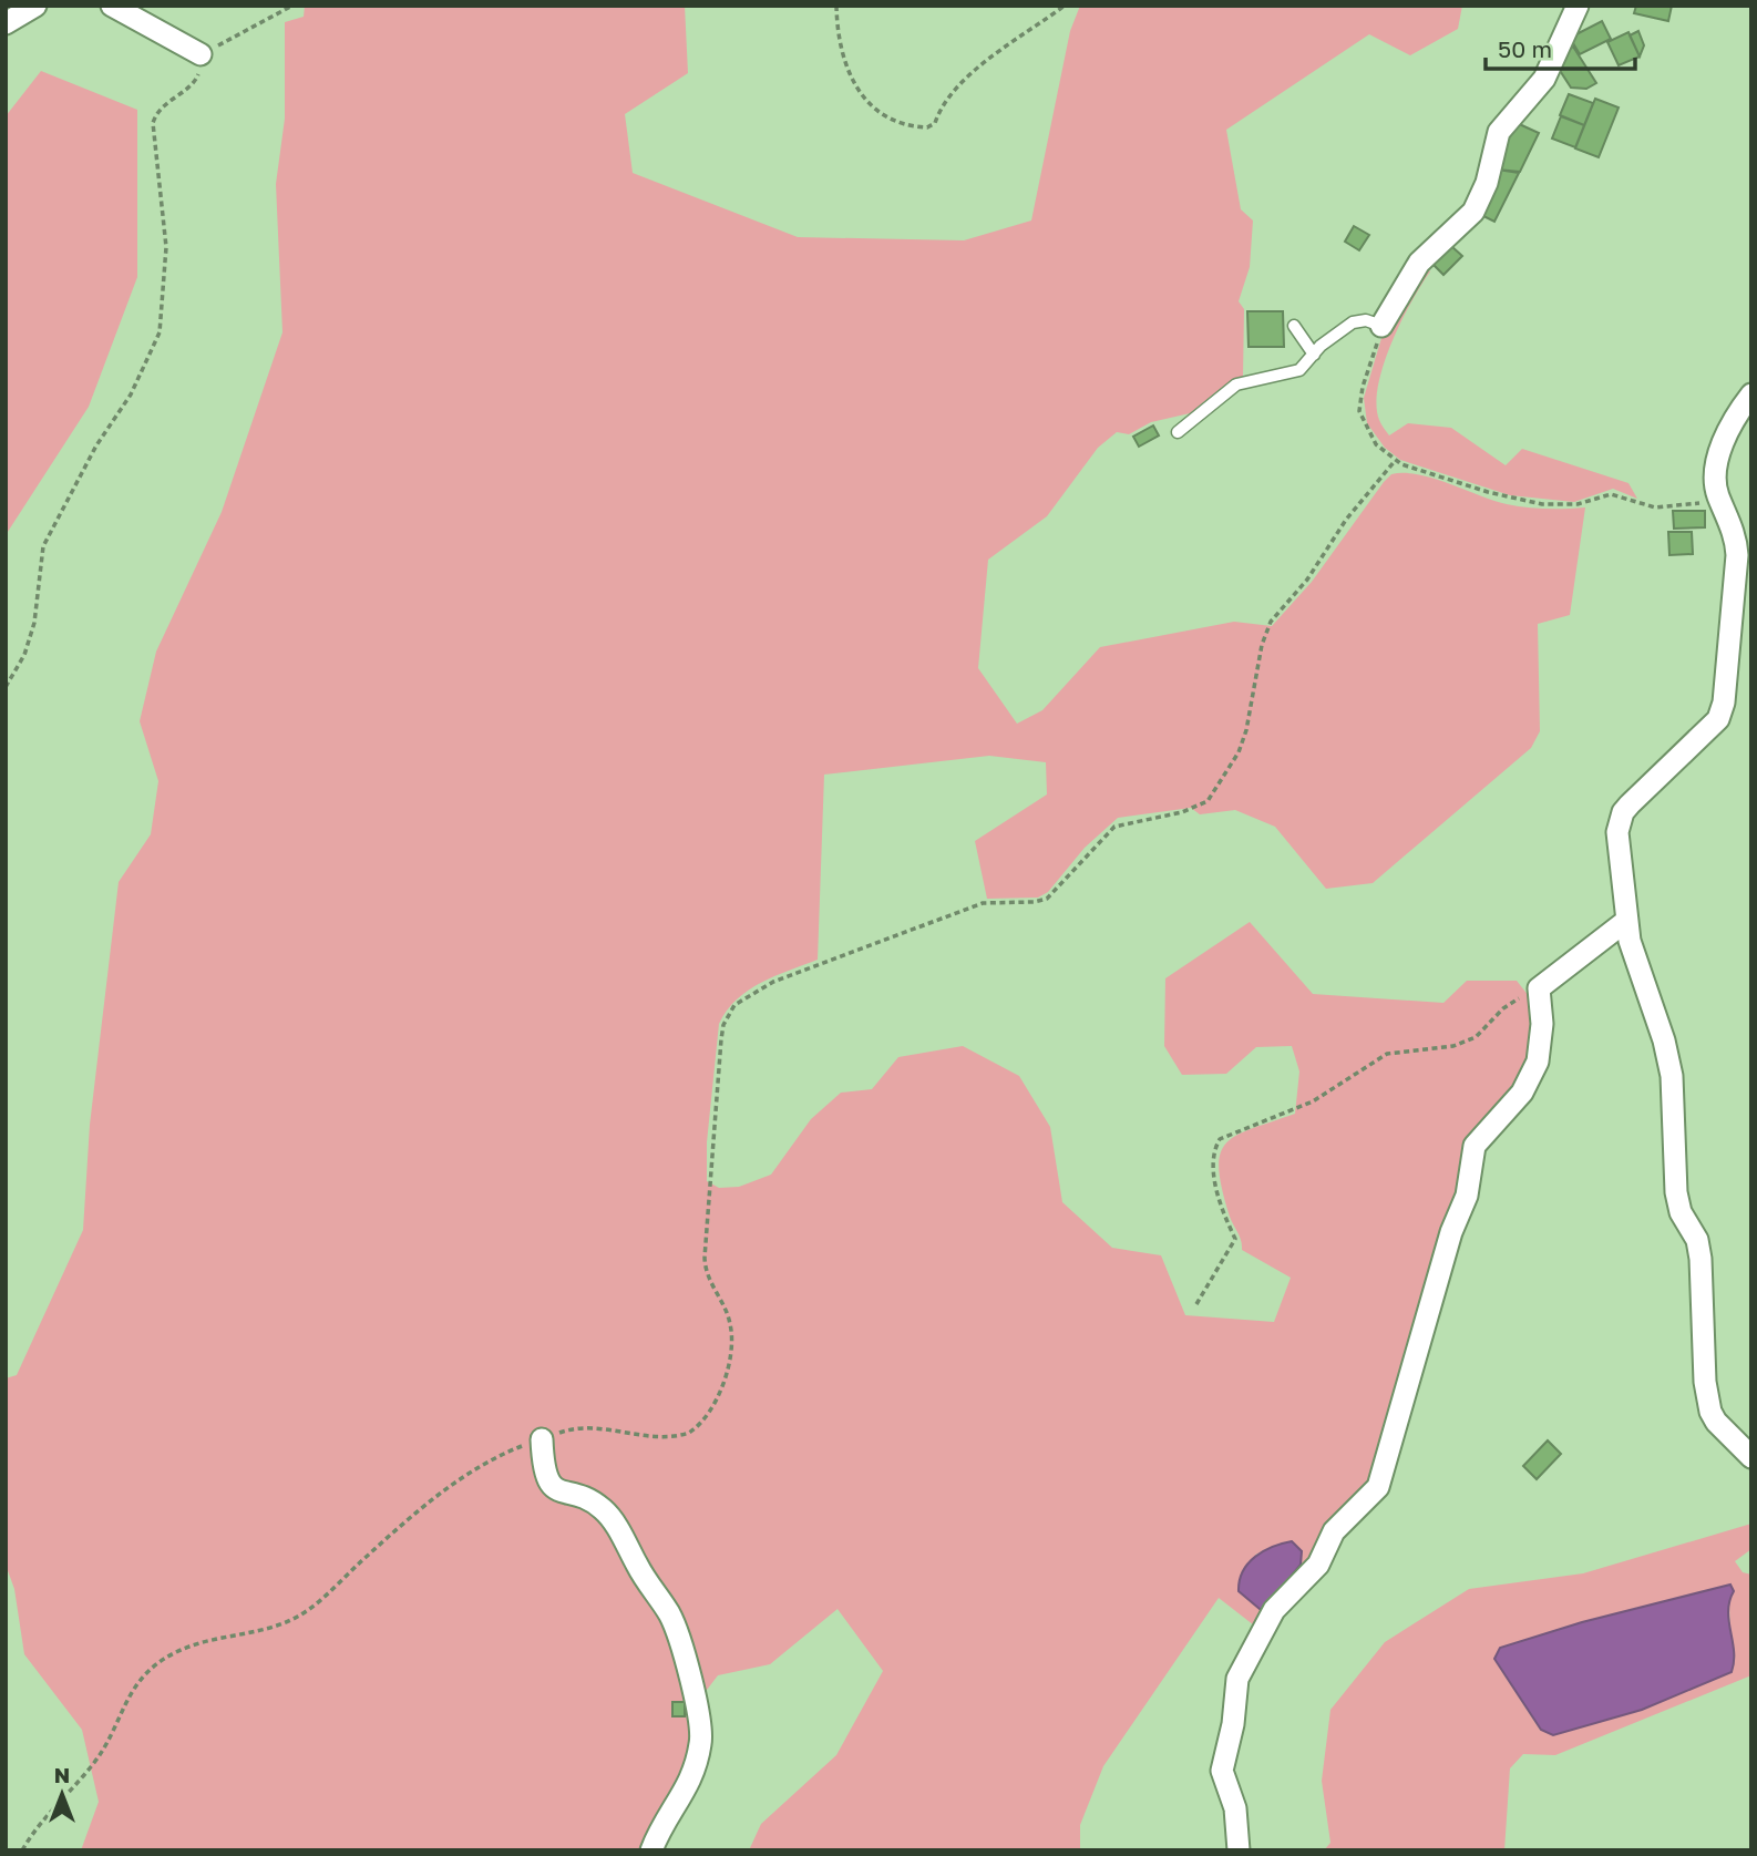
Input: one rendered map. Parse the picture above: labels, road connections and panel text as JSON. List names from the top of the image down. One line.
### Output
{"scale_bar":"50 m","north":"top"}
